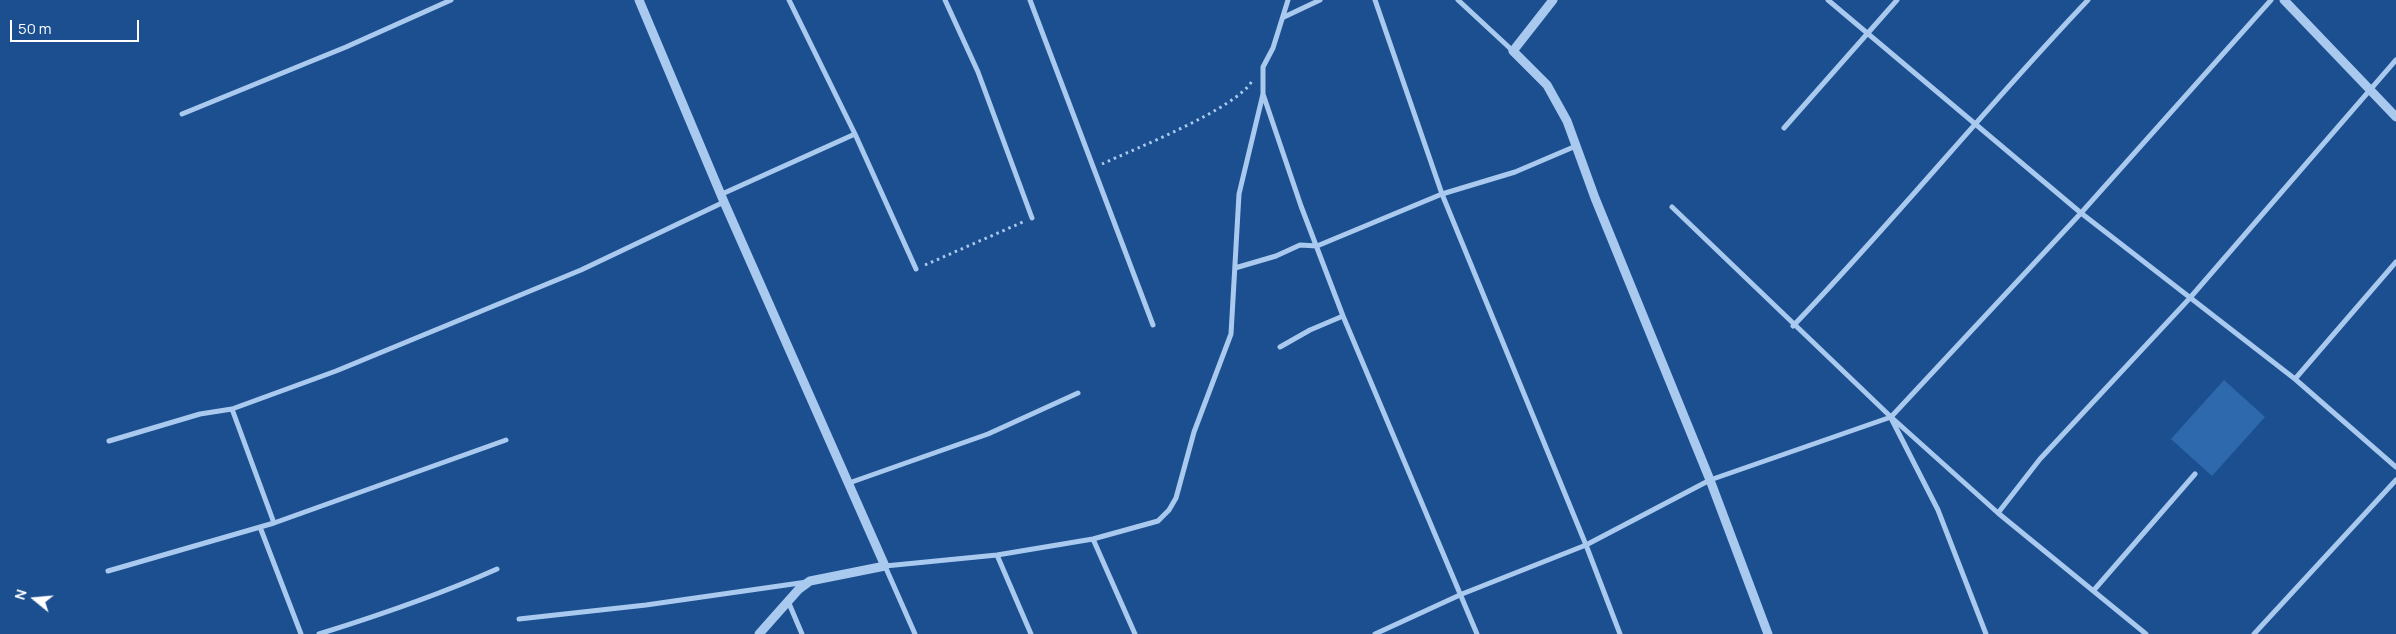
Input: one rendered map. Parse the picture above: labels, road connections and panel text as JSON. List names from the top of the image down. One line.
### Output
{"scale_bar":"50 m","north":"left"}
